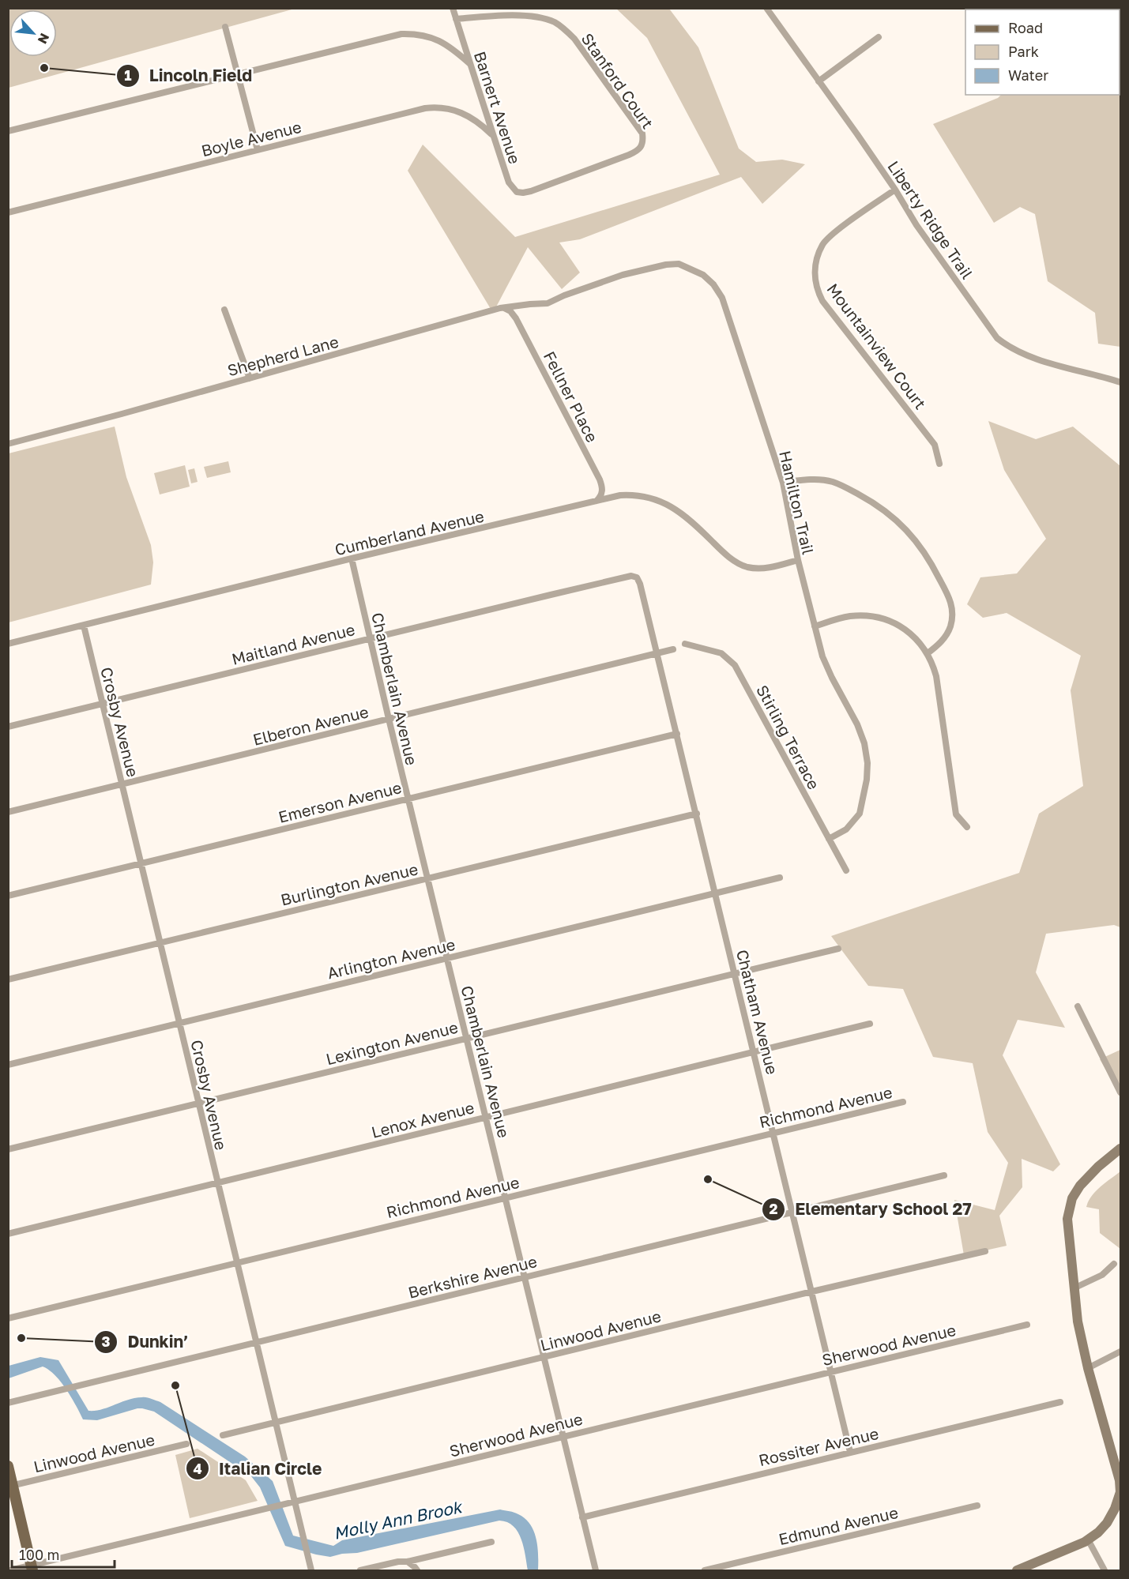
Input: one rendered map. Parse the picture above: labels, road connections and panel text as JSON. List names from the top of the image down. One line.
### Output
{"streets":{"street":["Stanford Court","Barnert Avenue","Boyle Avenue","Liberty Ridge Trail","Mountainview Court","Shepherd Lane","Fellner Place","Hamilton Trail","Cumberland Avenue","Maitland Avenue","Chamberlain Avenue","Crosby Avenue","Elberon Avenue","Stirling Terrace","Emerson Avenue","Burlington Avenue","Arlington Avenue","Chatham Avenue","Lexington Avenue","Richmond Avenue","Lenox Avenue","Berkshire Avenue","Linwood Avenue","Sherwood Avenue","Rossiter Avenue","Edmund Avenue"]},"crossings":[["Stanford Court","Barnert Avenue"],["Barnert Avenue","Boyle Avenue"],["Liberty Ridge Trail","Mountainview Court"],["Shepherd Lane","Fellner Place"],["Shepherd Lane","Hamilton Trail"],["Fellner Place","Cumberland Avenue"],["Hamilton Trail","Cumberland Avenue"],["Hamilton Trail","Stirling Terrace"],["Cumberland Avenue","Chamberlain Avenue"],["Cumberland Avenue","Crosby Avenue"],["Maitland Avenue","Chamberlain Avenue"],["Maitland Avenue","Crosby Avenue"],["Maitland Avenue","Chatham Avenue"],["Chamberlain Avenue","Elberon Avenue"],["Chamberlain Avenue","Emerson Avenue"],["Chamberlain Avenue","Burlington Avenue"],["Chamberlain Avenue","Arlington Avenue"],["Chamberlain Avenue","Lexington Avenue"],["Chamberlain Avenue","Richmond Avenue"],["Chamberlain Avenue","Lenox Avenue"],["Chamberlain Avenue","Berkshire Avenue"],["Chamberlain Avenue","Linwood Avenue"],["Chamberlain Avenue","Sherwood Avenue"],["Chamberlain Avenue","Rossiter Avenue"],["Crosby Avenue","Elberon Avenue"],["Crosby Avenue","Emerson Avenue"],["Crosby Avenue","Burlington Avenue"],["Crosby Avenue","Arlington Avenue"],["Crosby Avenue","Lexington Avenue"],["Crosby Avenue","Richmond Avenue"],["Crosby Avenue","Lenox Avenue"],["Crosby Avenue","Berkshire Avenue"],["Crosby Avenue","Linwood Avenue"],["Crosby Avenue","Sherwood Avenue"],["Elberon Avenue","Chatham Avenue"],["Emerson Avenue","Chatham Avenue"],["Burlington Avenue","Chatham Avenue"],["Arlington Avenue","Chatham Avenue"],["Chatham Avenue","Lexington Avenue"],["Chatham Avenue","Richmond Avenue"],["Chatham Avenue","Lenox Avenue"],["Chatham Avenue","Berkshire Avenue"],["Chatham Avenue","Linwood Avenue"],["Chatham Avenue","Sherwood Avenue"],["Chatham Avenue","Rossiter Avenue"]],"water":["Molly Ann Brook"],"places":["Lincoln Field","Elementary School 27","Dunkin’","Italian Circle"],"legend":["Road","Park","Water"],"scale_bar":"100 m","north":"bottom right"}
